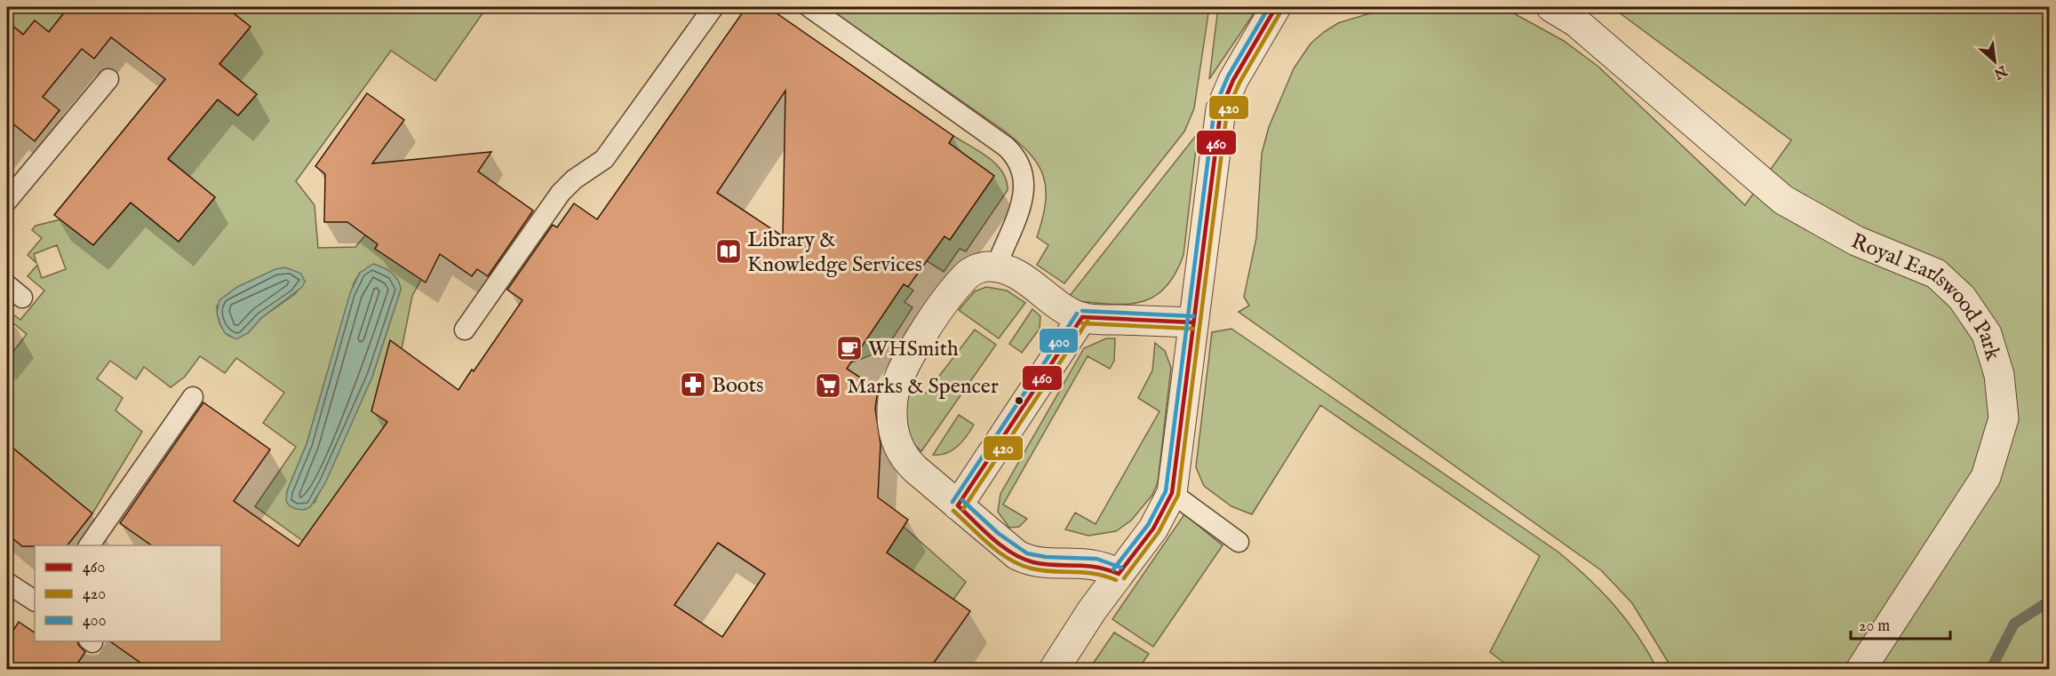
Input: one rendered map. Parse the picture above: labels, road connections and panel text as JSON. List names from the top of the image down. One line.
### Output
{"streets":{"street":["Royal Earlswood Park"]},"places":{"library":["Library & Knowledge Services"],"cafe":["WHSmith"],"pharmacy":["Boots"],"supermarket":["Marks & Spencer"]},"lines":["transit line 460","transit line 400","transit line 420"],"legend":["460","420","400"],"scale_bar":"20 m","north":"bottom right"}
